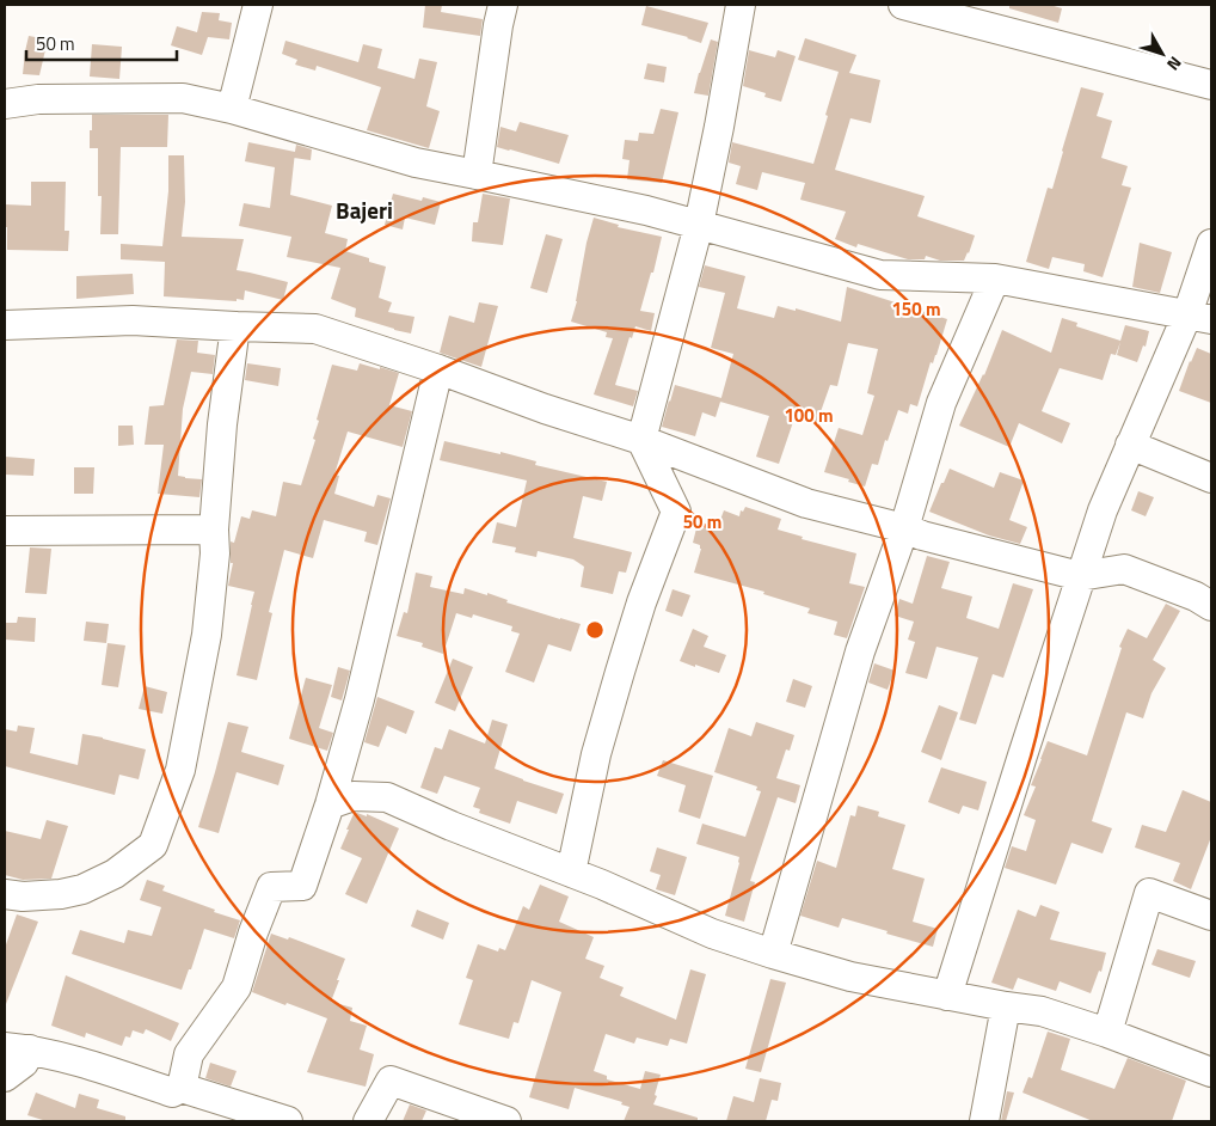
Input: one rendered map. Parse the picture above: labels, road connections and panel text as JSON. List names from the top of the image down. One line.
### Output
{"districts":["Bajeri"],"scale_bar":"50 m","north":"bottom right","rings":["150 m","100 m","50 m"]}
